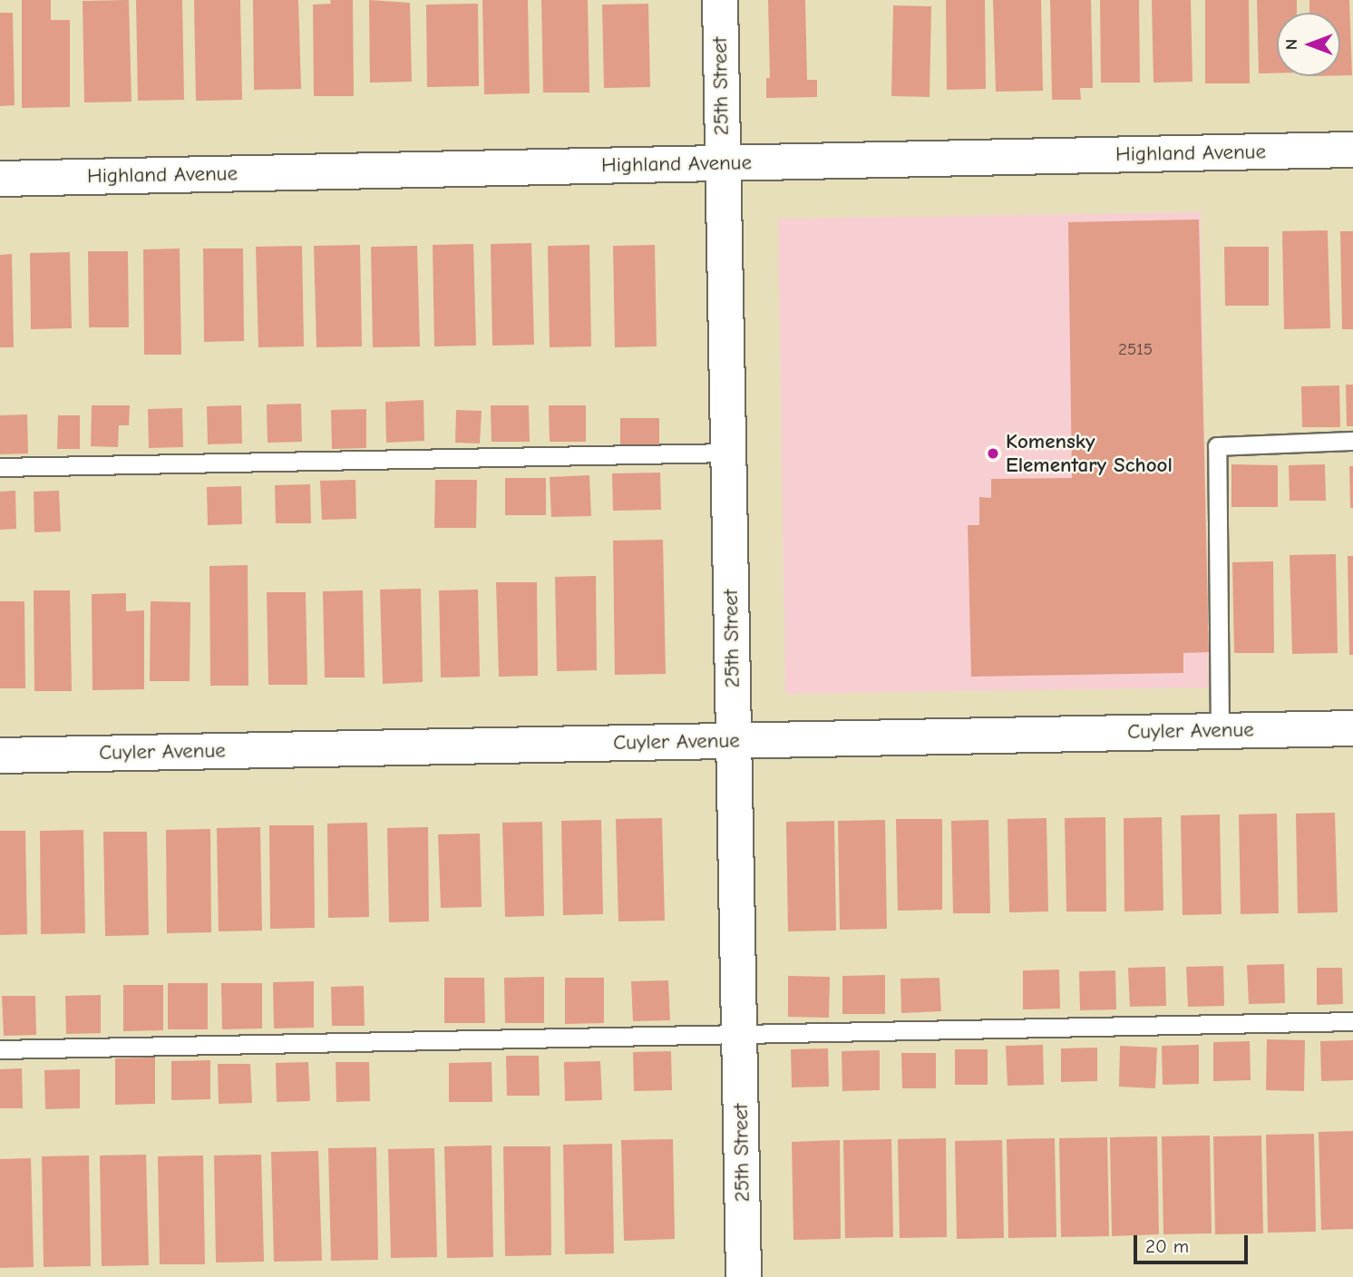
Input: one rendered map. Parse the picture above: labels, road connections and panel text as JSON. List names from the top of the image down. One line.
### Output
{"streets":{"street":["25th Street","Highland Avenue","Cuyler Avenue"]},"crossings":[["25th Street","Highland Avenue"],["25th Street","Cuyler Avenue"]],"places":["Komensky Elementary School"],"house_numbers":["2515"],"scale_bar":"20 m","north":"left"}
